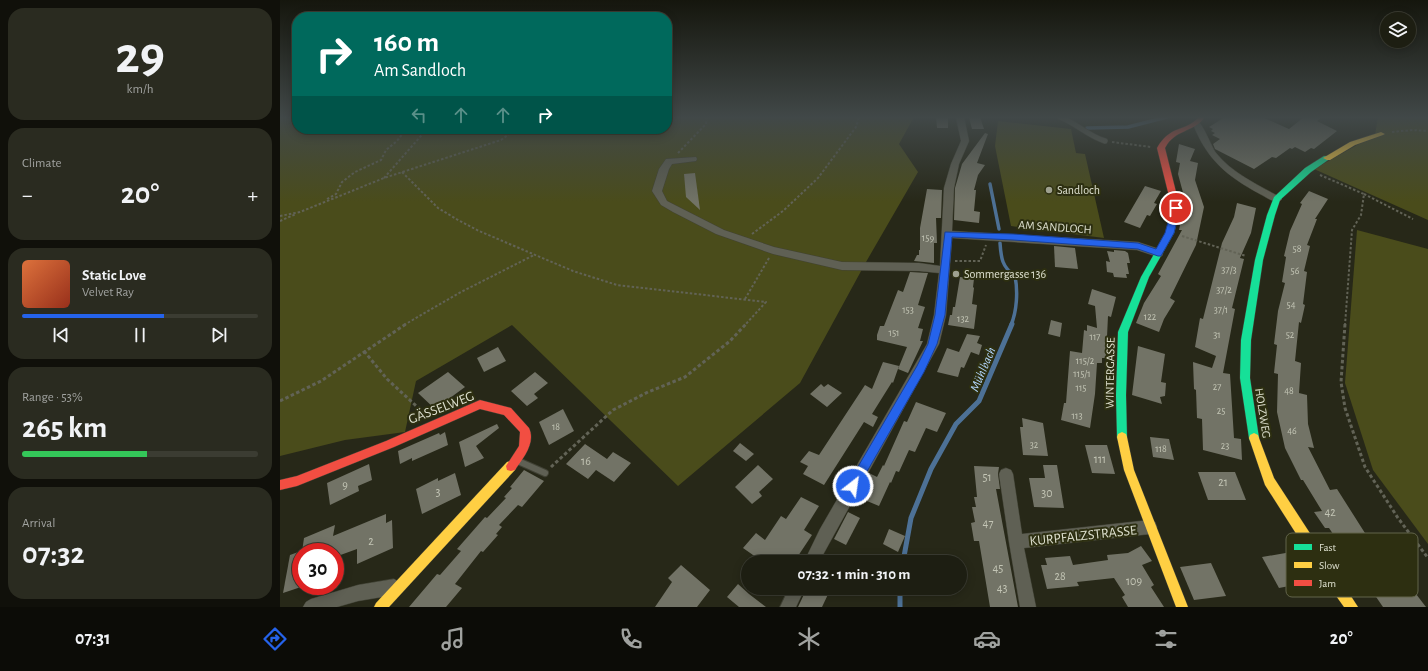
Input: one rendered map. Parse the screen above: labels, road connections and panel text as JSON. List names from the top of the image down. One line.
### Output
{"streets":{"street":["AM SANDLOCH","WINTERGASSE","GÄSSELWEG","HOLZWEG","KURPFALZSTRASSE"]},"crossings":[["AM SANDLOCH","WINTERGASSE"],["WINTERGASSE","KURPFALZSTRASSE"]],"water":["Mühlbach"],"places":["Sandloch","Sommergasse 136"],"house_numbers":["159","58","37/3","56","37/2","54","153","37/1","122","132","151","31","52","117","115/2","115/1","27","115","48","25","113","18","46","32","23","118","111","16","51","21","9","3","30","42","47","2","45","28","109","43"],"legend":["Fast","Slow","Jam"],"page":{"tile":[["29","km/h"],"Climate",["Range · 53%","265 km"],["Arrival","07:32"]],"turn":["160 m","Am Sandloch"],"heat":["−","20°","+"],"song":["Static Love","Velvet Ray"],"limit":"30","trip":"07:32 · 1 min · 310 m","tabs":["07:31","20°"]}}
